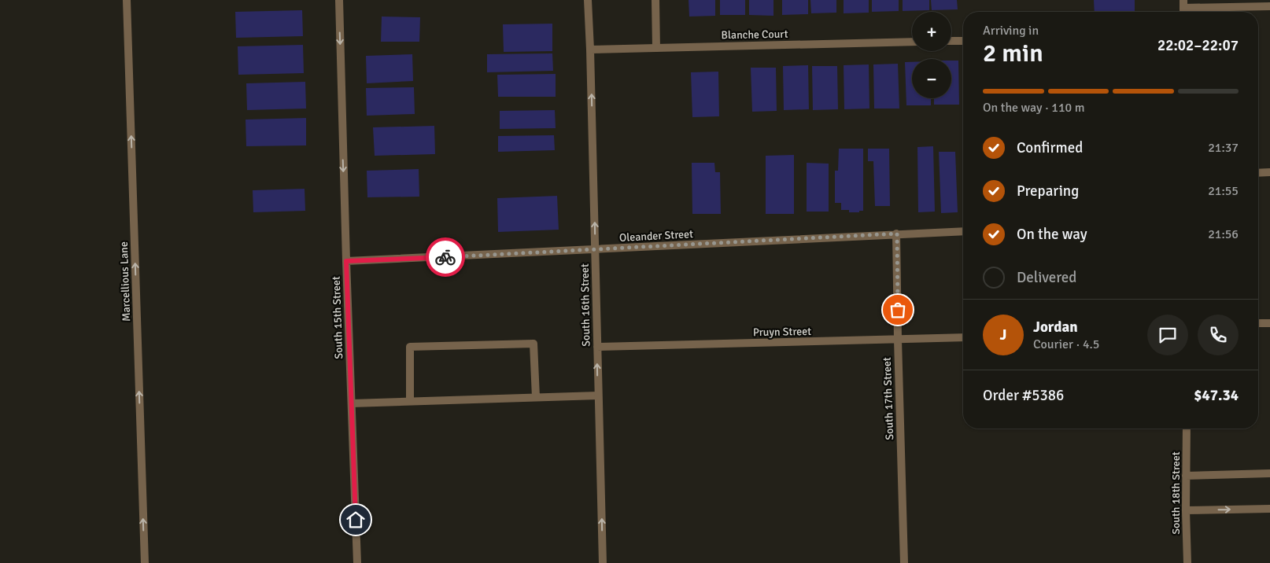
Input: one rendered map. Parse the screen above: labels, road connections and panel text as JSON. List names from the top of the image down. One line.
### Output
{"streets":{"street":["Blanche Court","Oleander Street","Marcellious Lane","South 16th Street","South 15th Street","Pruyn Street","South 17th Street","South 18th Street"]},"crossings":[["Blanche Court","South 16th Street"],["Oleander Street","South 16th Street"],["Oleander Street","South 15th Street"],["Oleander Street","South 17th Street"],["South 16th Street","Pruyn Street"],["Pruyn Street","South 17th Street"]],"one_way":["Marcellious Lane","South 16th Street","South 15th Street"],"page":{"map_buttons":["+","−"],"heading":["2 min","Arriving in","22:02–22:07"],"panel":["Jordan","Courier · 4.5","Order #5386","$47.34"],"bar":"On the way · 110 m","list":[["Confirmed","21:37"],["Preparing","21:55"],["On the way","21:56"],"Delivered"],"round":"J"}}
